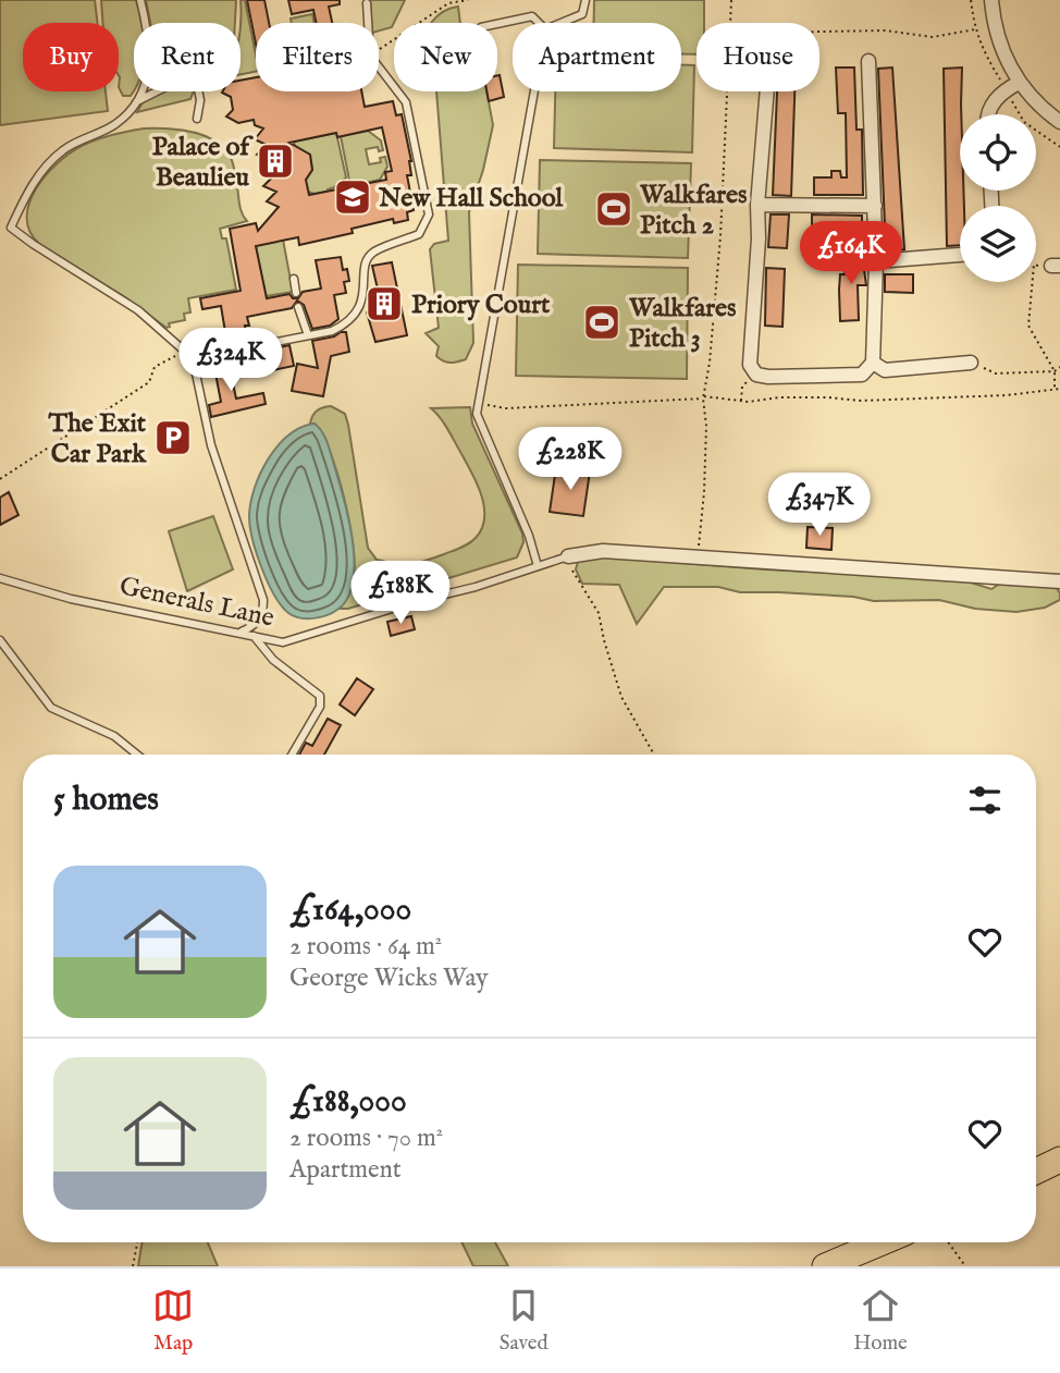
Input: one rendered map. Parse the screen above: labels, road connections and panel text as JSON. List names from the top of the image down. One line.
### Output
{"streets":{"street":["Generals Lane"]},"places":{"building":["Palace of Beaulieu","Priory Court"],"school or university":["New Hall School"],"sports":["Walkfares Pitch 2","Walkfares Pitch 3"],"parking":["The Exit Car Park"]},"page":{"chip":["Buy","Rent","Filters","New","Apartment","House"],"price":["£164K","£324K","£228K","£347K","£188K"],"heading":"5 homes","list":[{"name":"£164,000","note":"2 rooms · 64 m² · George Wicks Way"},{"name":"£188,000","note":"2 rooms · 70 m² · Apartment"}],"tabs":["Map","Saved","Home"]}}
